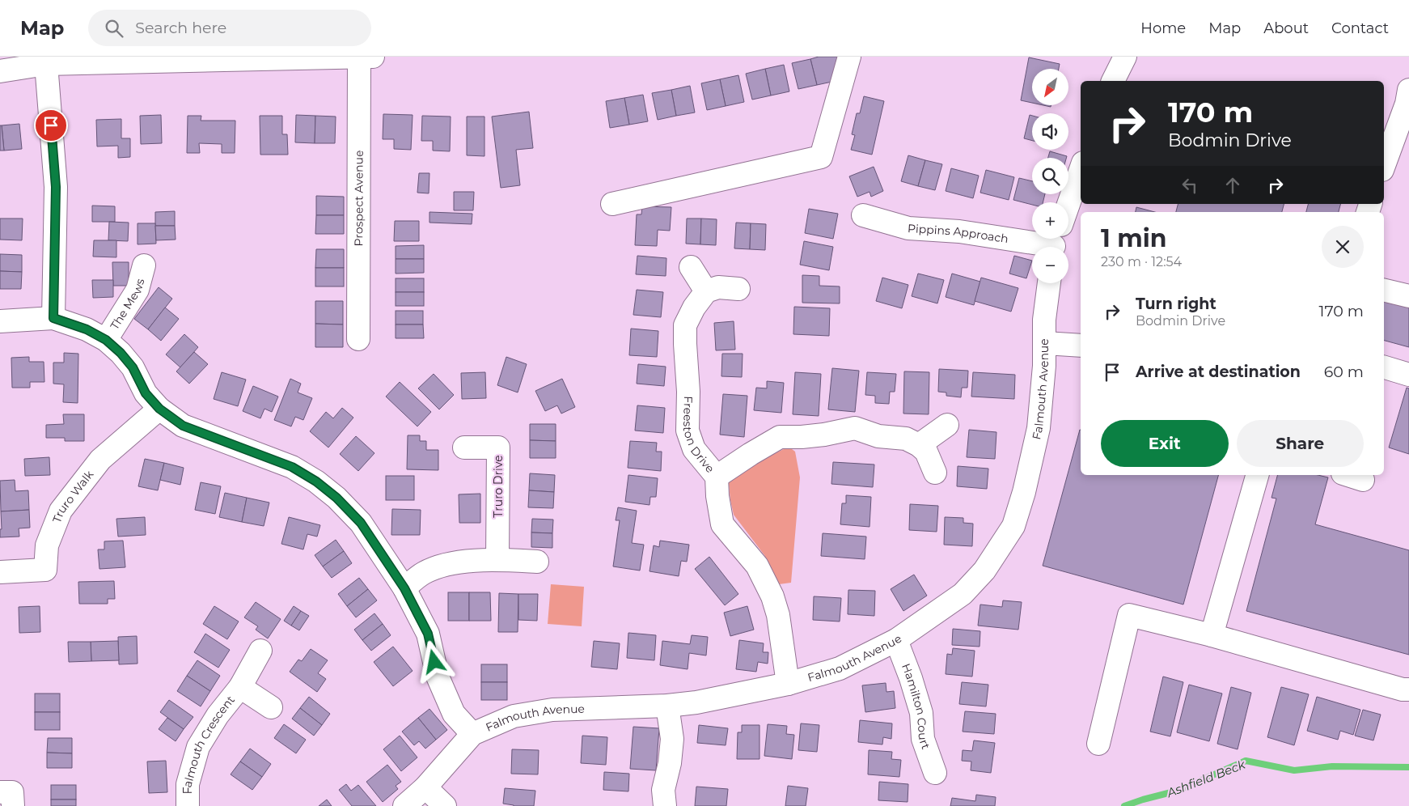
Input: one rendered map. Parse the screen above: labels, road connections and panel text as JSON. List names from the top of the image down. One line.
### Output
{"streets":{"street":["Prospect Avenue","Pippins Approach","The Mews","Falmouth Avenue","Freeston Drive","Truro Drive","Truro Walk","Hamilton Court","Falmouth Crescent"]},"crossings":[["Falmouth Avenue","Freeston Drive"],["Falmouth Avenue","Hamilton Court"]],"water":["Ashfield Beck"],"north":"bottom left","page":{"header":"Map","search":"Search here","nav":["Home","Map","About","Contact"],"map_buttons":["+","−"],"turn":["170 m","Bodmin Drive"],"heading":["1 min","230 m · 12:54"],"list":[{"name":"Turn right","note":"Bodmin Drive","value":"170 m"},{"name":"Arrive at destination","value":"60 m"}],"buttons":["Exit","Share"]}}
